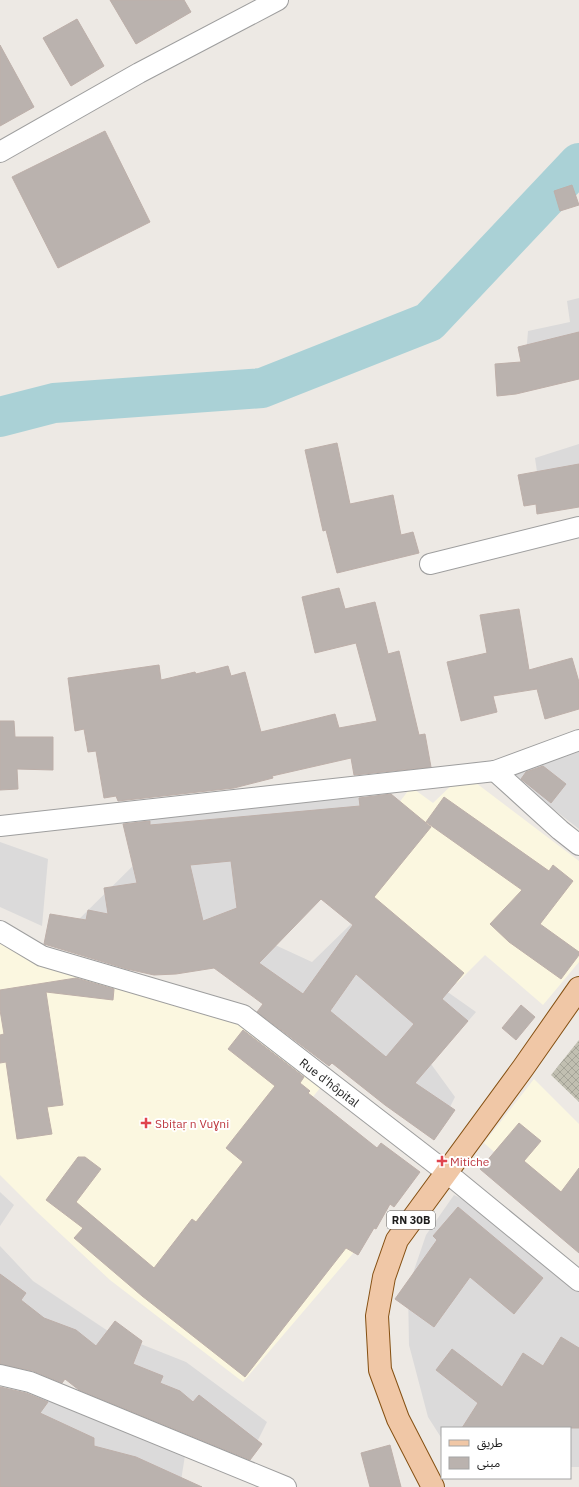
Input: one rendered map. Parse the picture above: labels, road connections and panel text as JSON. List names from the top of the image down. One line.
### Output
{"streets":{"main road":["RN 30B"],"street":["Rue d'hôpital"]},"crossings":[["Rue d'hôpital","RN 30B"]],"places":{"health":["Sbiṭaṛ n Vuɣni","Mitiche"]},"legend":["طريق","مبنى"]}
